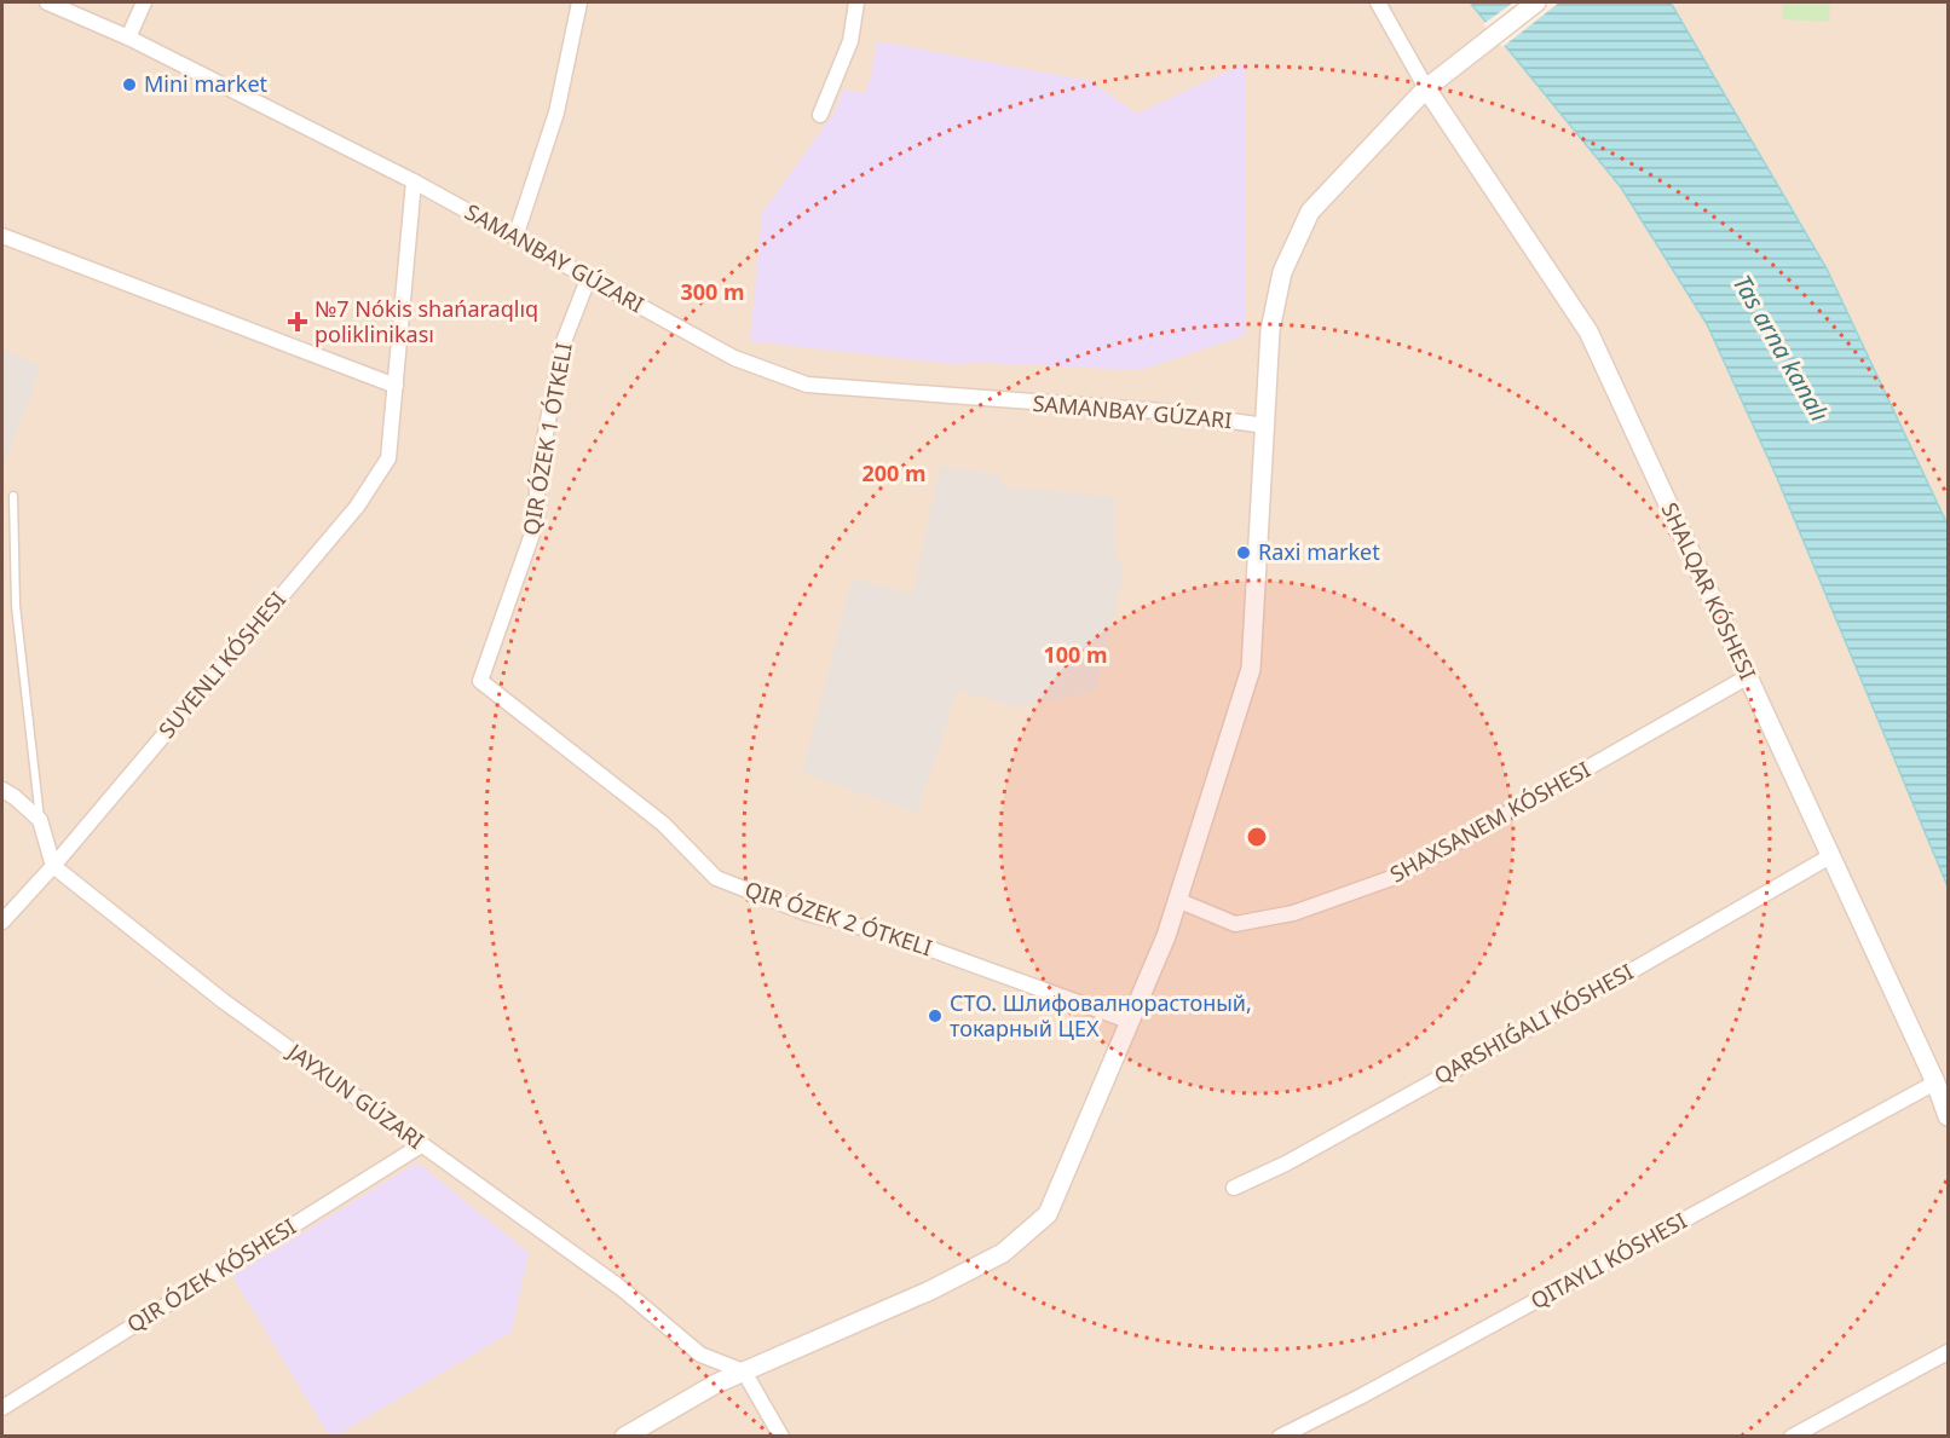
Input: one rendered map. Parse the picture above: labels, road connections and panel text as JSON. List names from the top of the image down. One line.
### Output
{"streets":{"street":["SHALQAR KÓSHESI","SUYENLI KÓSHESI","SHAXSANEM KÓSHESI"]},"crossings":[["SHALQAR KÓSHESI","SHAXSANEM KÓSHESI"]],"water":["Tas arna kanalı"],"places":{"other":["Mini market","Raxi market","СТО. Шлифовалнорастоный, токарный ЦЕХ"],"health":["№7 Nókis shańaraqlıq poliklinikası"]},"rings":["300 m","200 m","100 m"]}
